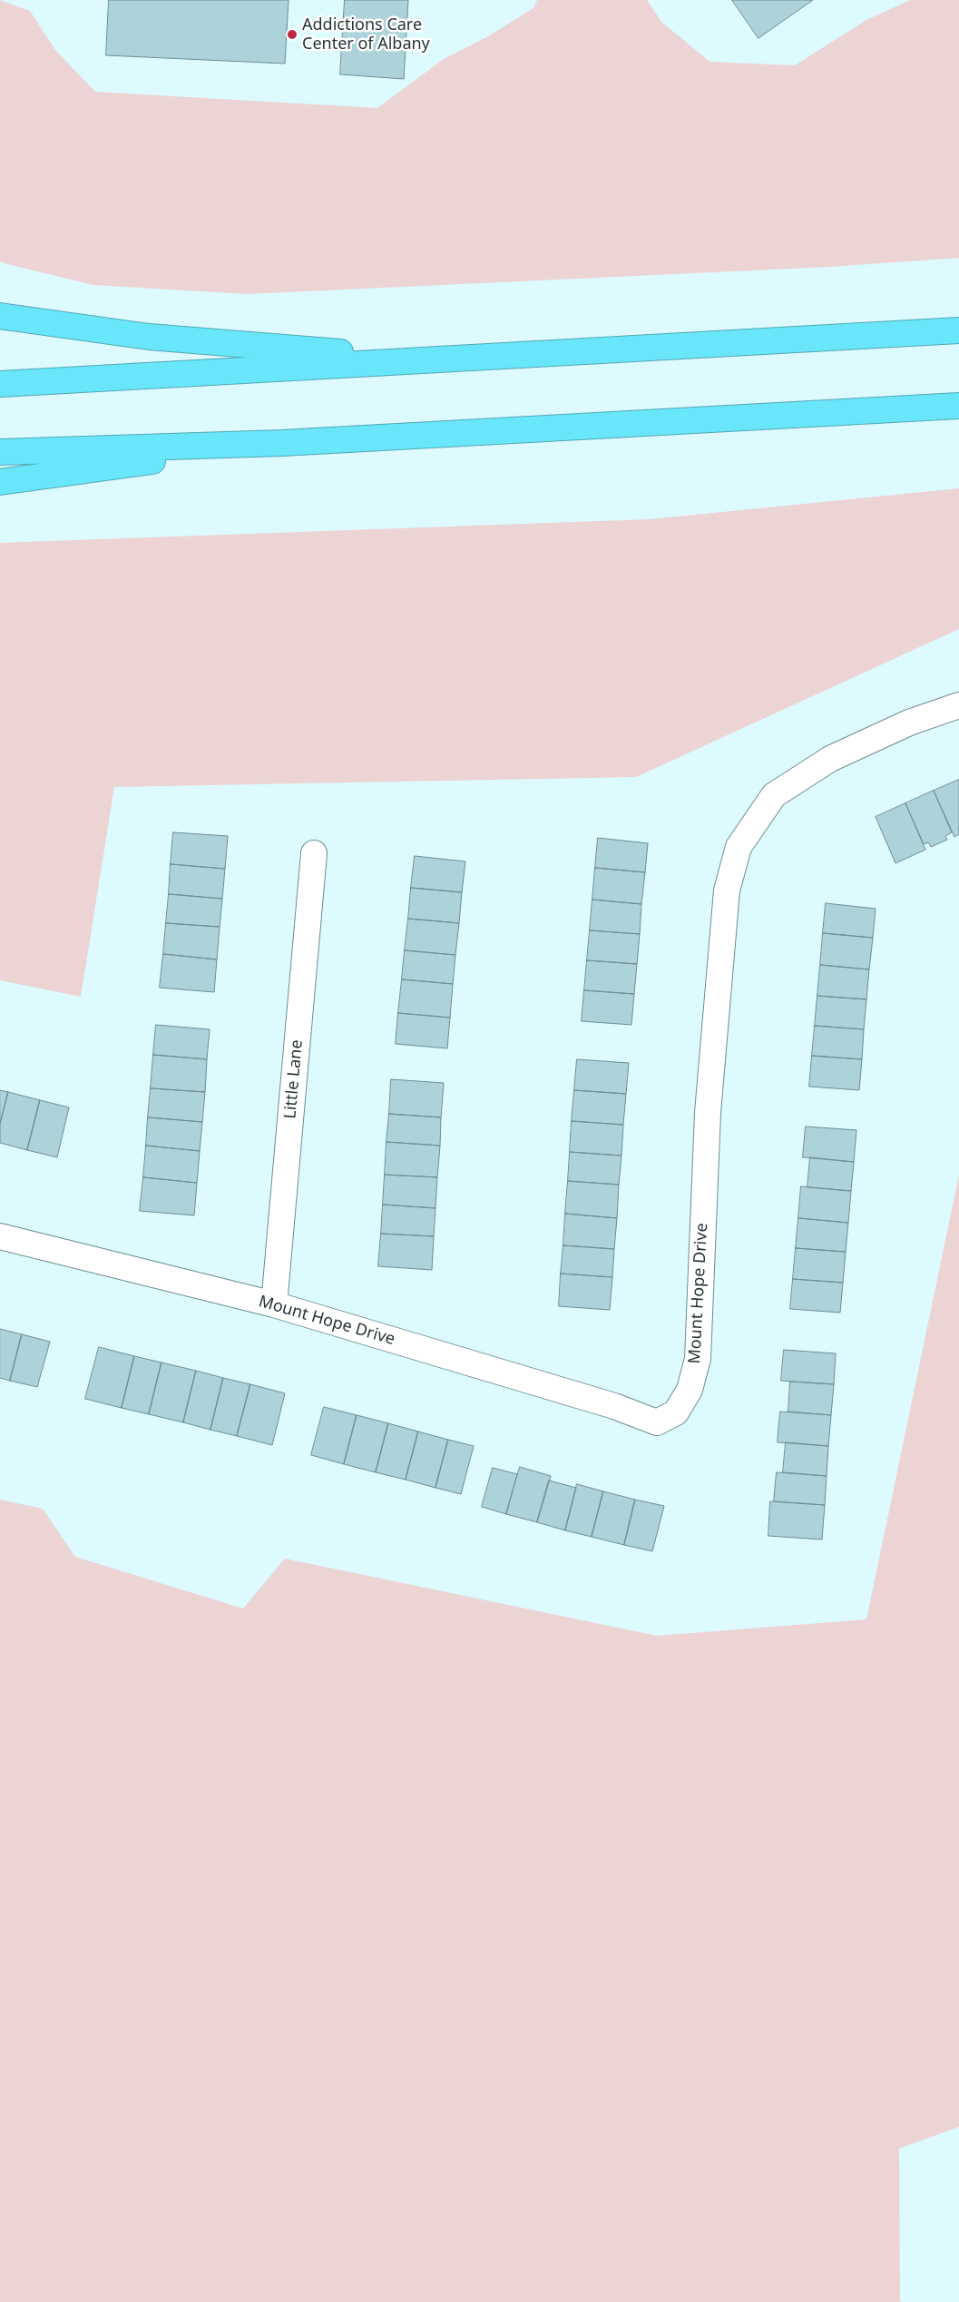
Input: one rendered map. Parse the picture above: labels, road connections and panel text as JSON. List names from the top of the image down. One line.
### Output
{"streets":{"street":["Little Lane","Mount Hope Drive"]},"crossings":[["Little Lane","Mount Hope Drive"]],"places":["Addictions Care Center of Albany"]}
